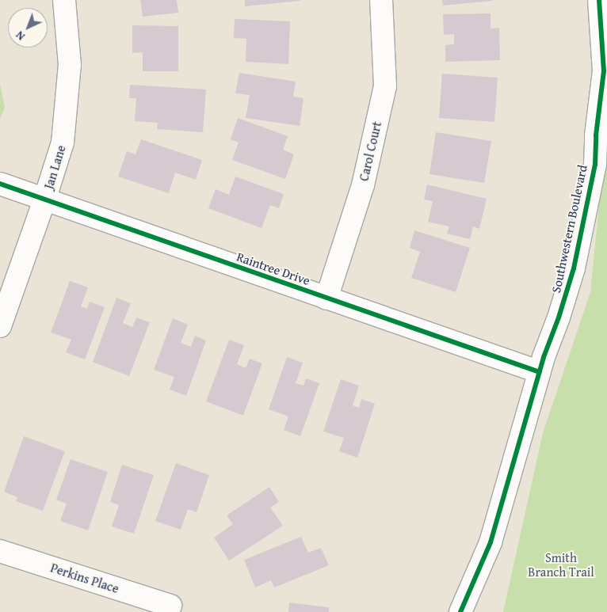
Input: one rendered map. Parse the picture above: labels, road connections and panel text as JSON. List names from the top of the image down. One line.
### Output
{"streets":{"street":["Carol Court","Jan Lane","Southwestern Boulevard","Raintree Drive","Perkins Place"]},"crossings":[["Carol Court","Raintree Drive"],["Jan Lane","Raintree Drive"],["Southwestern Boulevard","Raintree Drive"]],"parks":["Smith Branch Trail"],"north":"bottom left"}
